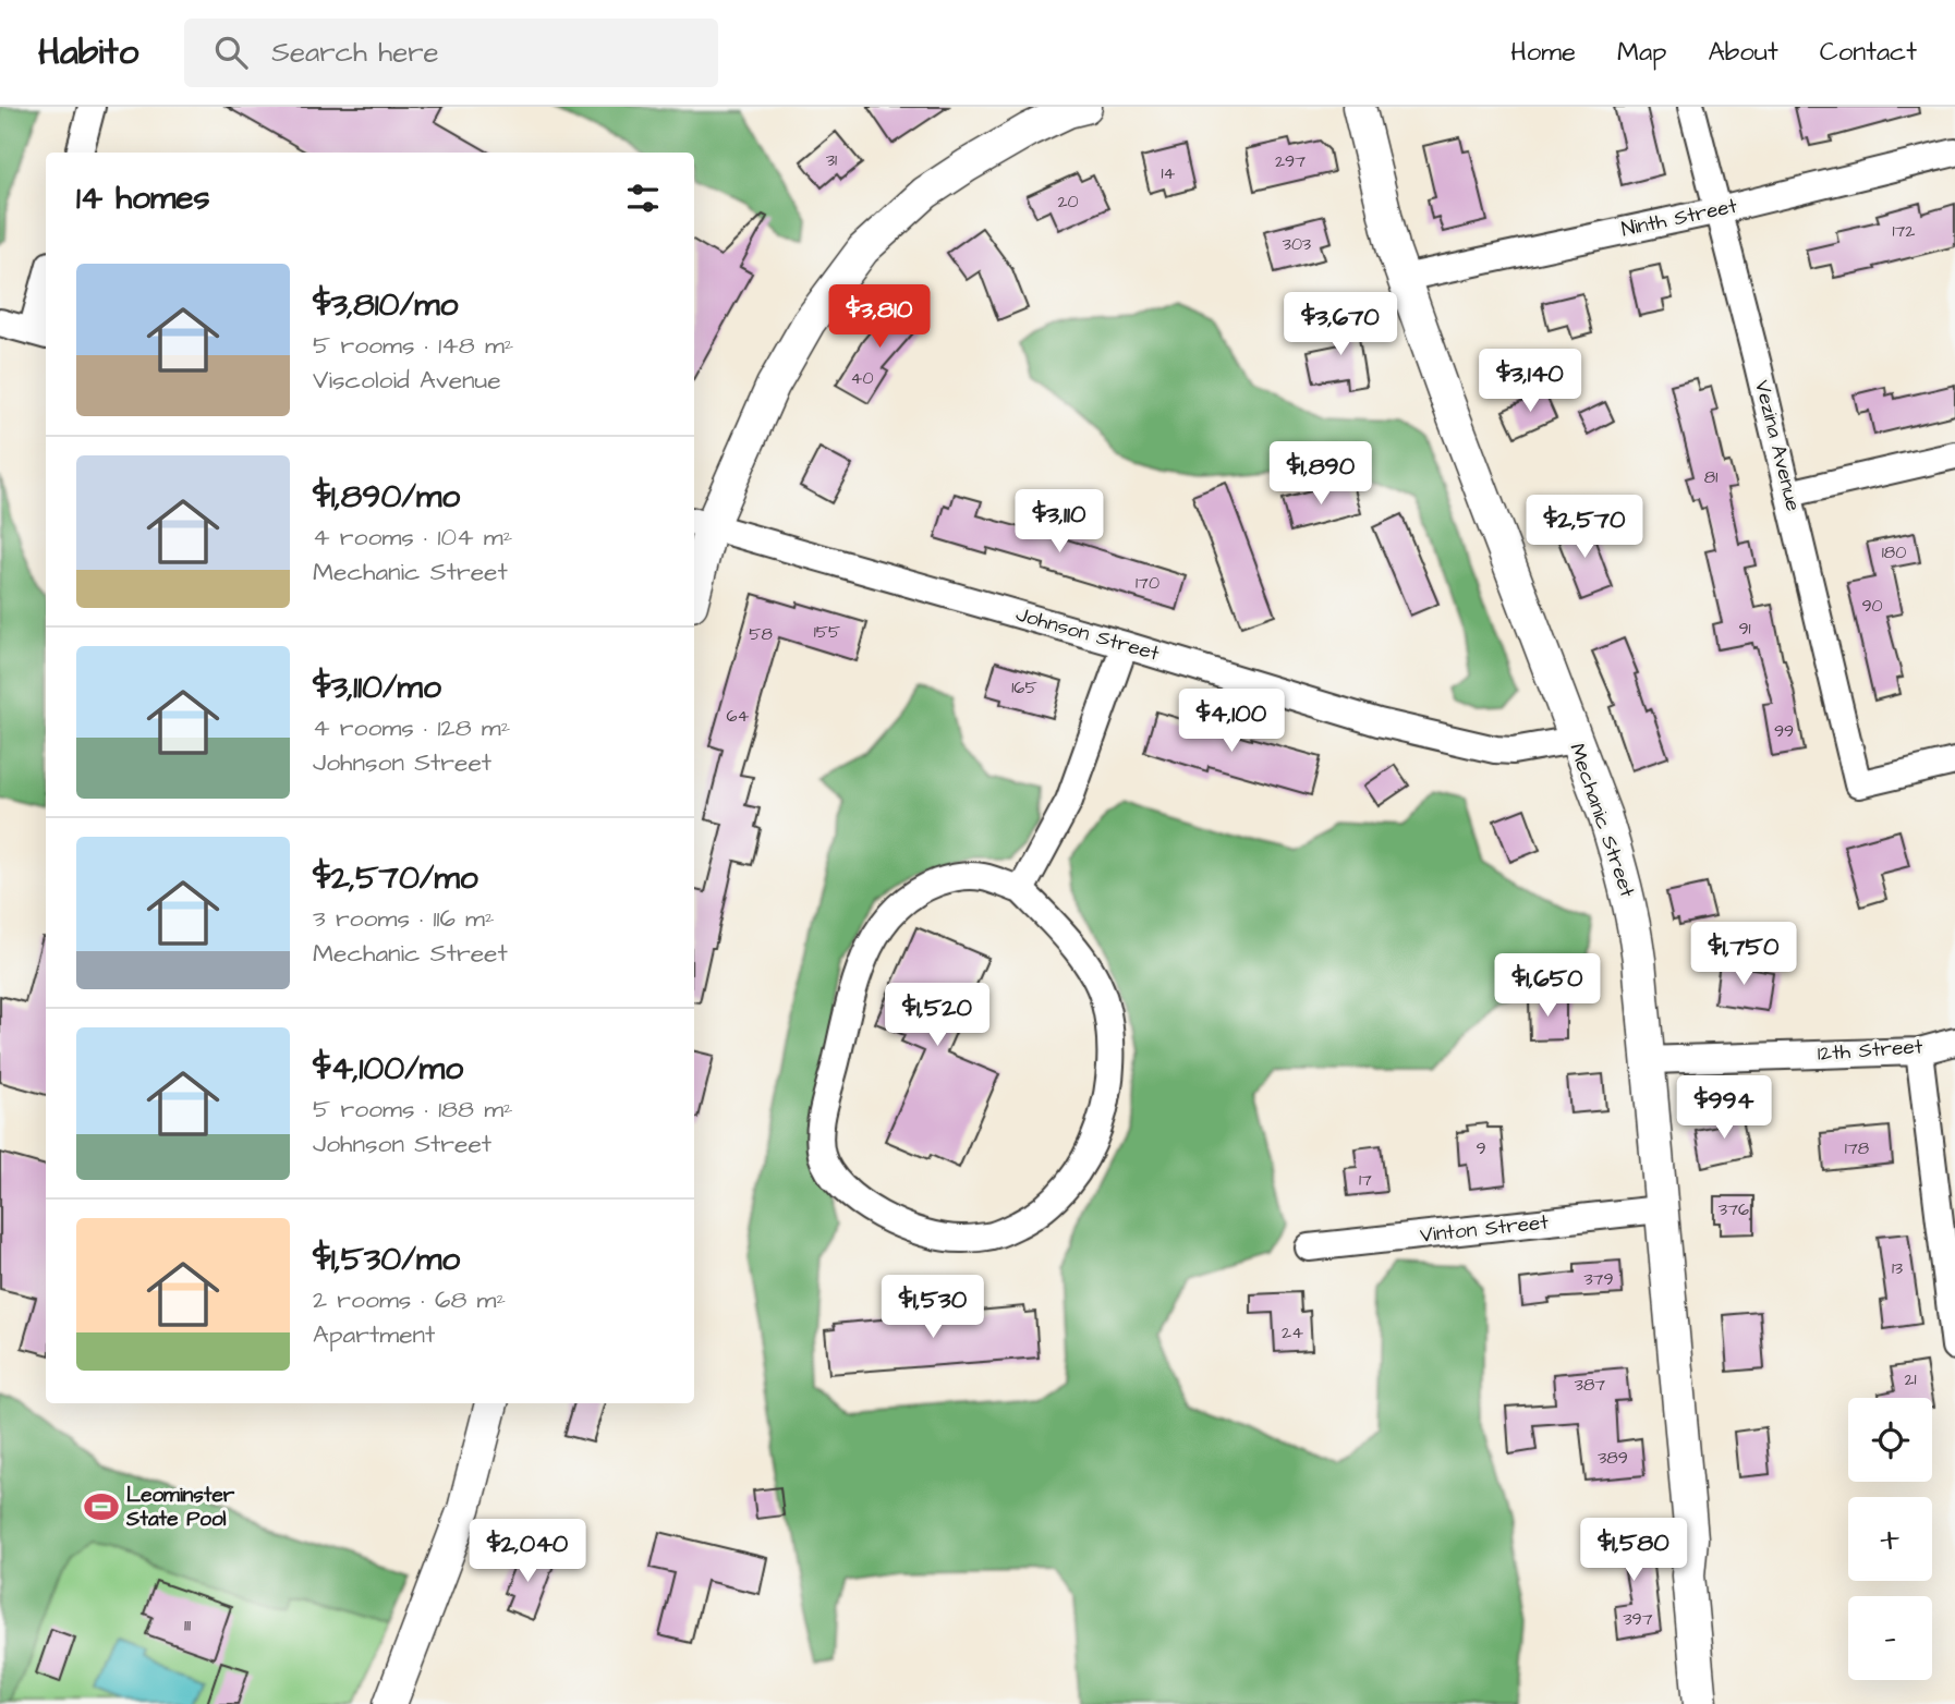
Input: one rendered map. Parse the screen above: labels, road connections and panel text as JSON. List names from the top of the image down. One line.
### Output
{"streets":{"main road":["Mechanic Street"],"street":["Ninth Street","Vezina Avenue","Johnson Street","12th Street","Vinton Street"]},"crossings":[["Ninth Street","Vezina Avenue"],["Ninth Street","Mechanic Street"],["Johnson Street","Mechanic Street"],["Mechanic Street","12th Street"],["Mechanic Street","Vinton Street"]],"places":{"sports":["Leominster State Pool"]},"house_numbers":["31","297","14","20","172","303","40","81","180","170","90","91","155","58","165","64","99","9","178","17","376","13","379","24","21","387","389","397","111"],"page":{"header":"Habito","search":"Search here","nav":["Home","Map","About","Contact"],"heading":"14 homes","list":[{"name":"$3,810/mo","note":"5 rooms · 148 m² · Viscoloid Avenue"},{"name":"$1,890/mo","note":"4 rooms · 104 m² · Mechanic Street"},{"name":"$3,110/mo","note":"4 rooms · 128 m² · Johnson Street"},{"name":"$2,570/mo","note":"3 rooms · 116 m² · Mechanic Street"},{"name":"$4,100/mo","note":"5 rooms · 188 m² · Johnson Street"},{"name":"$1,530/mo","note":"2 rooms · 68 m² · Apartment"}],"price":["$3,810","$3,670","$3,140","$1,890","$3,110","$2,570","$4,100","$1,750","$1,650","$1,520","$994","$1,530","$1,580","$2,040"],"map_buttons":["+","−"]}}
